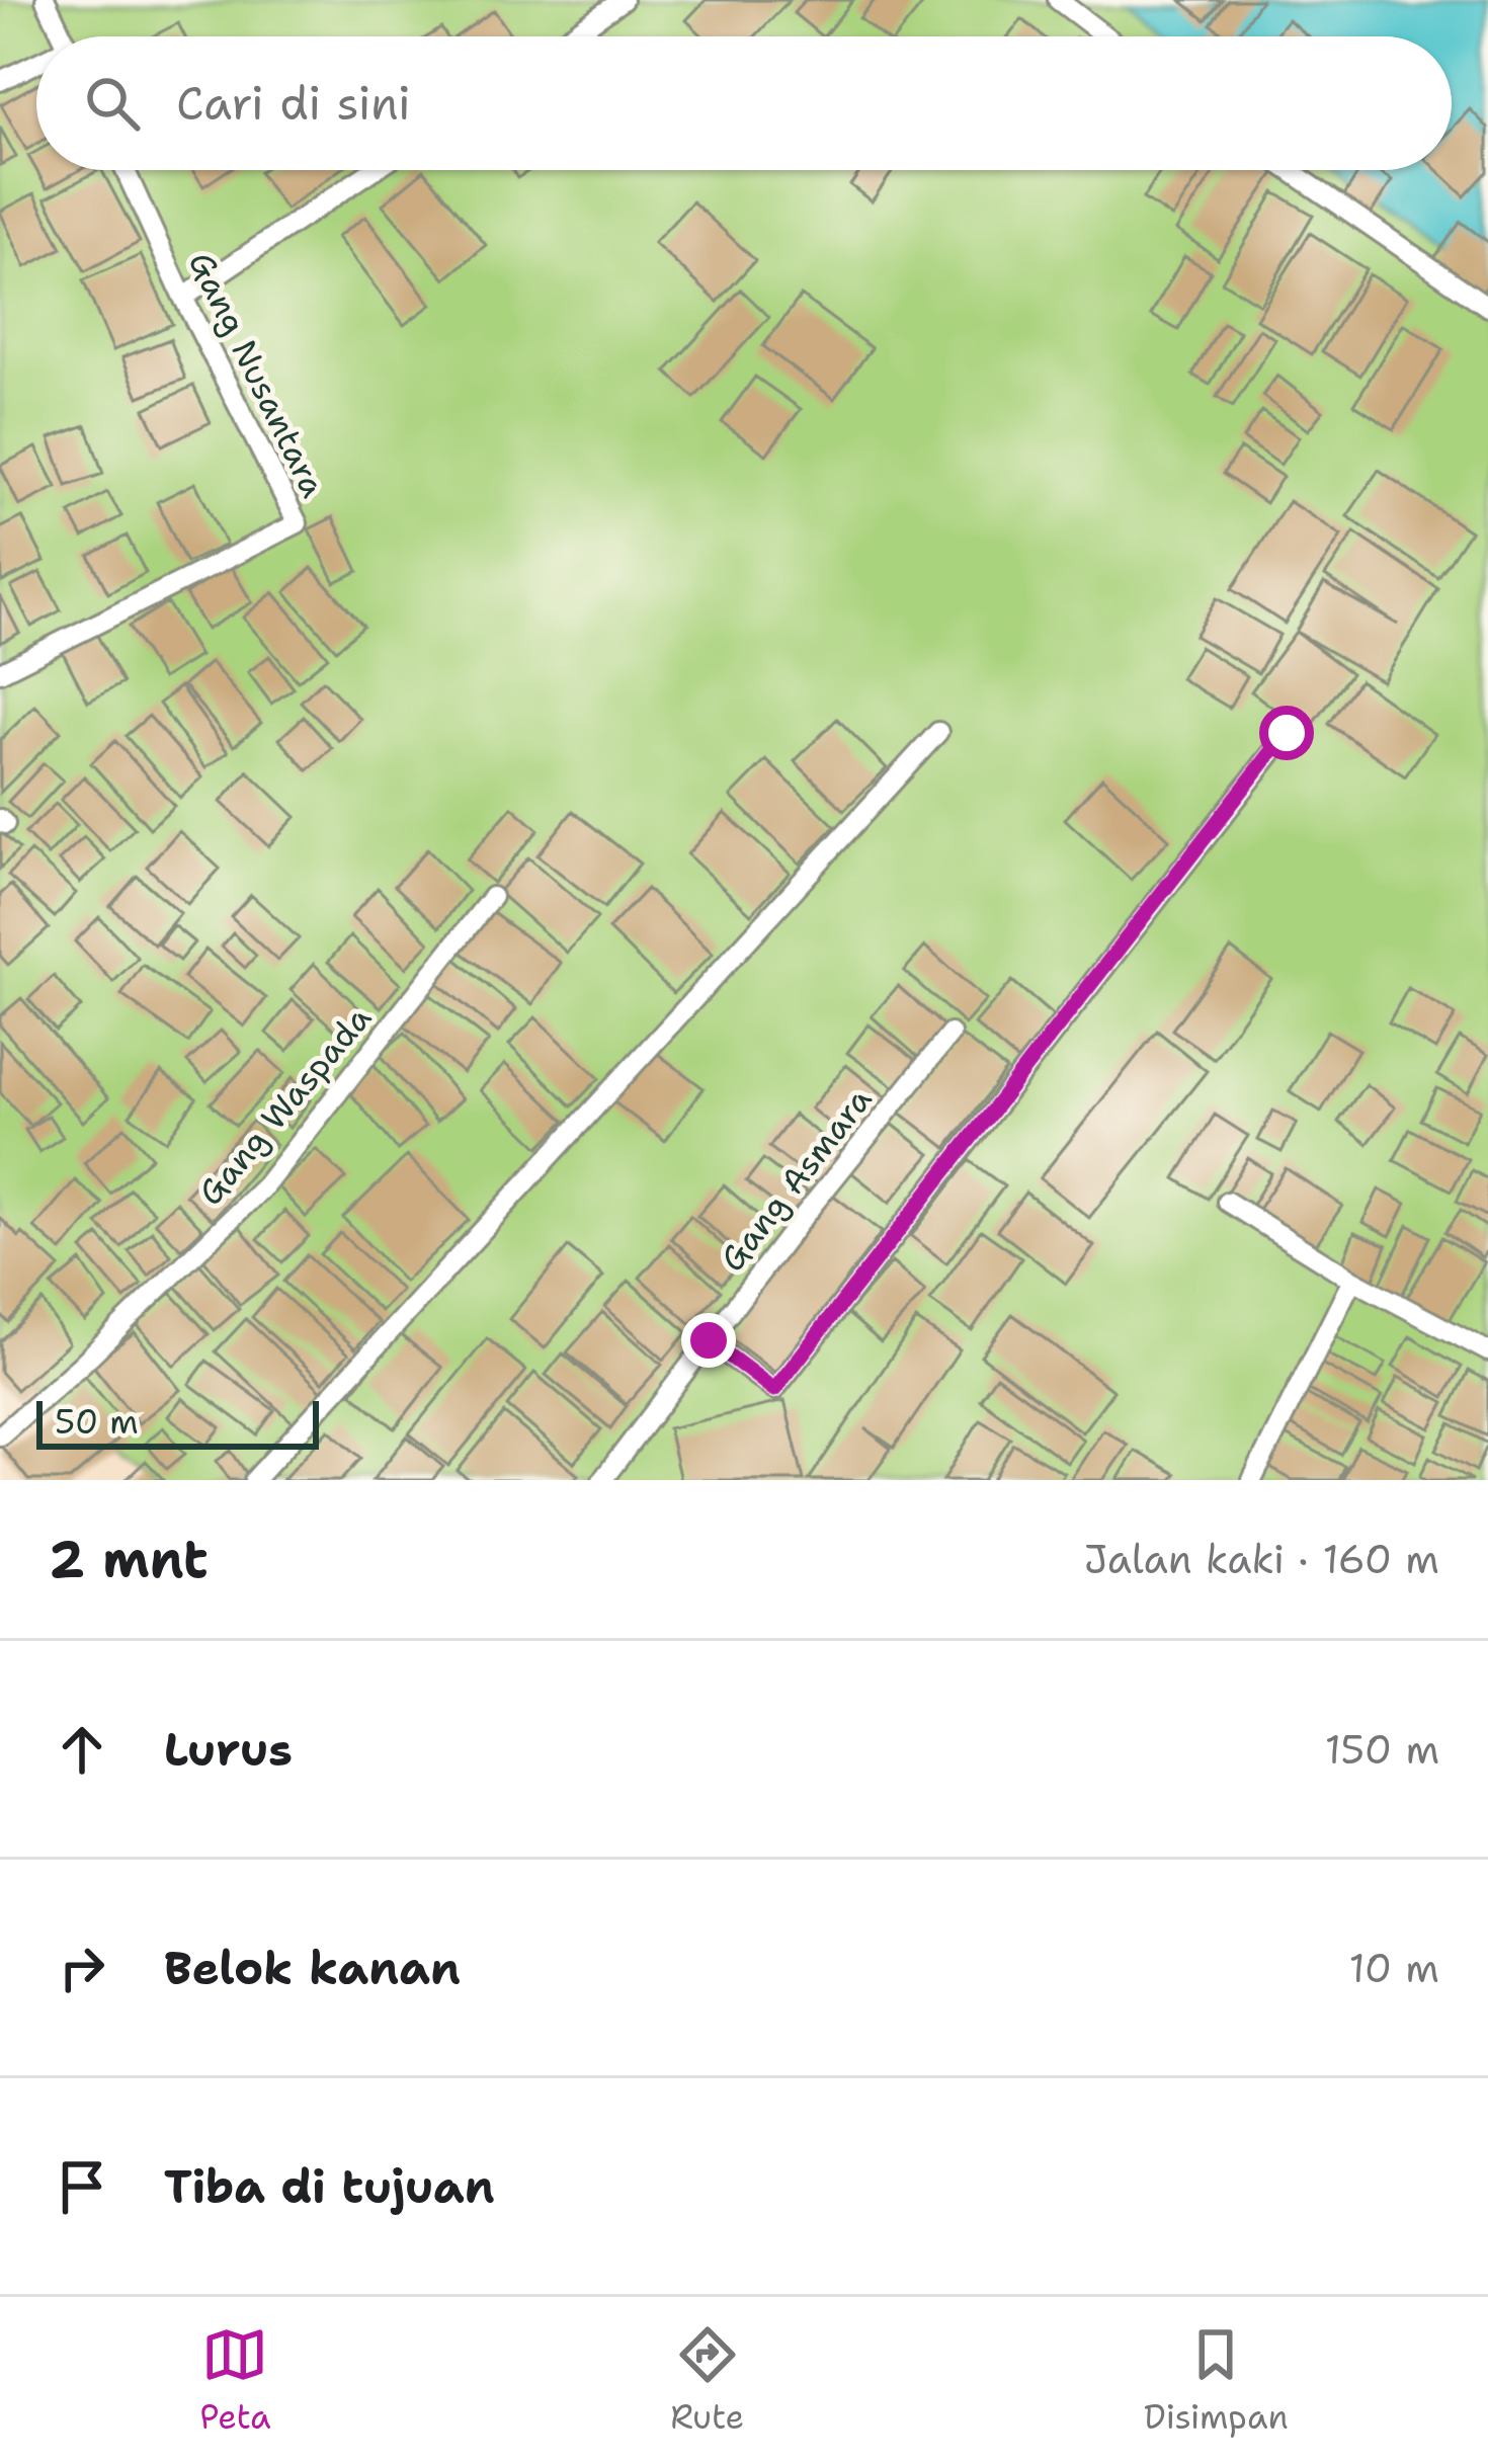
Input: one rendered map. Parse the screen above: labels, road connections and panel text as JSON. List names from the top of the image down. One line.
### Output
{"streets":{"lane":["Gang Nusantara","Gang Waspada","Gang Asmara"]},"scale_bar":"50 m","page":{"search":"Cari di sini","scale":"50 m","heading":["2 mnt","Jalan kaki · 160 m"],"list":[["Lurus","150 m"],["Belok kanan","10 m"],"Tiba di tujuan"],"nav":["Peta","Rute","Disimpan"]}}
